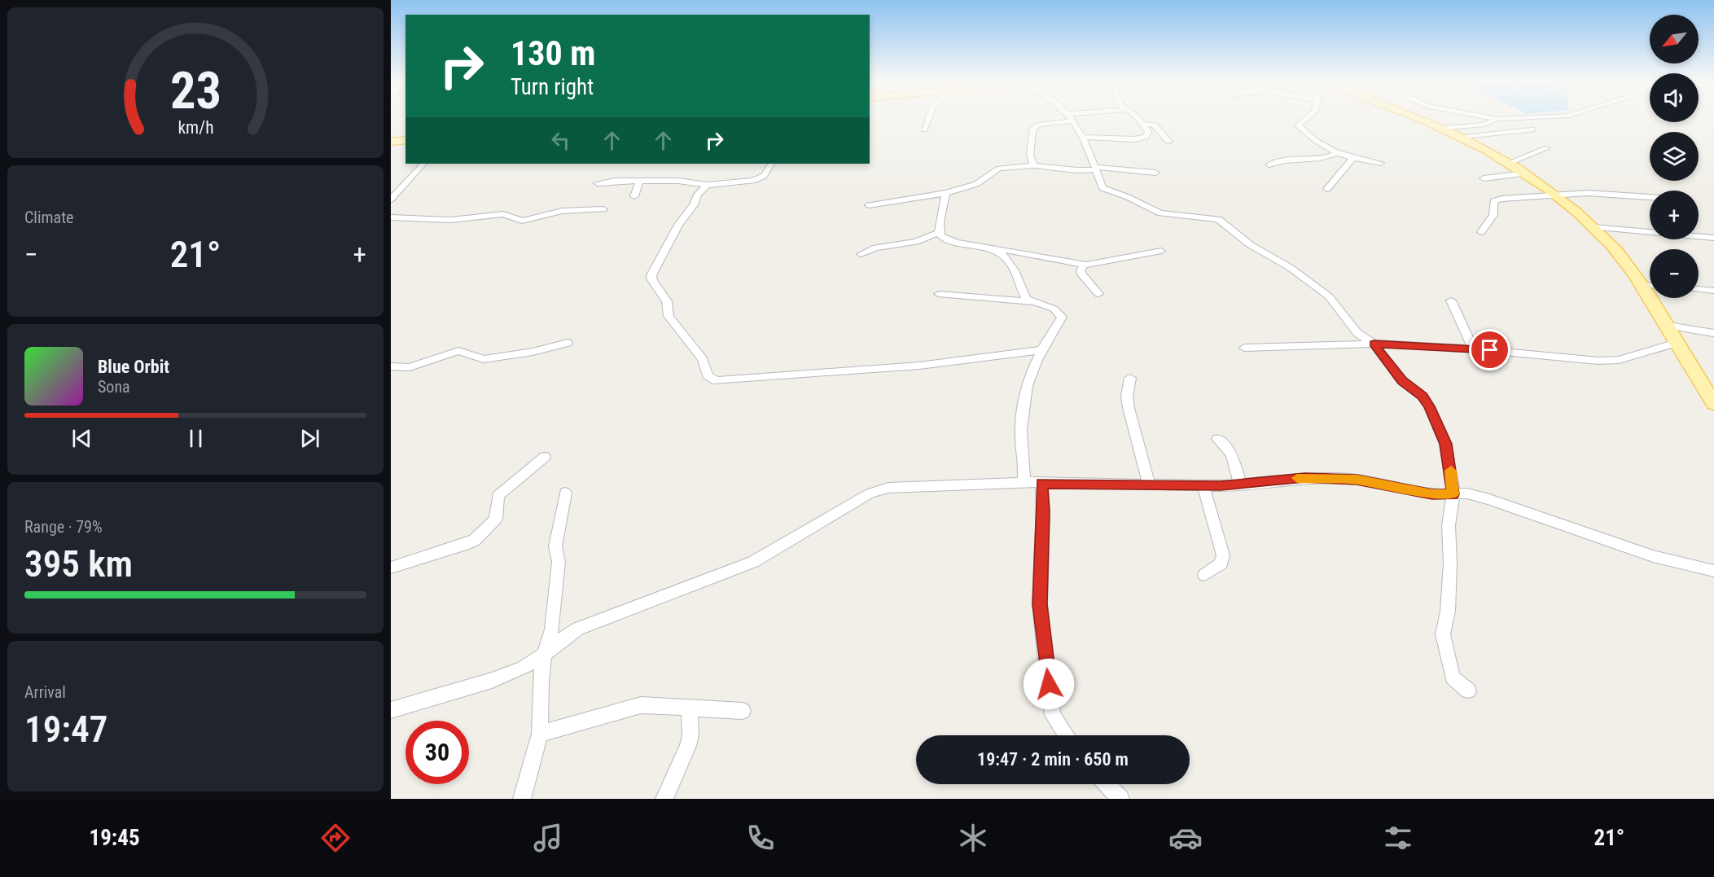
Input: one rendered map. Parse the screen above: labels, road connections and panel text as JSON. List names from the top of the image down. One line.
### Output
{"north":"bottom left","page":{"map_buttons":["+","−"],"turn":["130 m","Turn right"],"tile":["Climate",["Range · 79%","395 km"],["Arrival","19:47"]],"heat":["−","21°","+"],"song":["Blue Orbit","Sona"],"limit":"30","trip":"19:47 · 2 min · 650 m","tabs":["19:45","21°"],"gauge":["23","km/h"]}}
